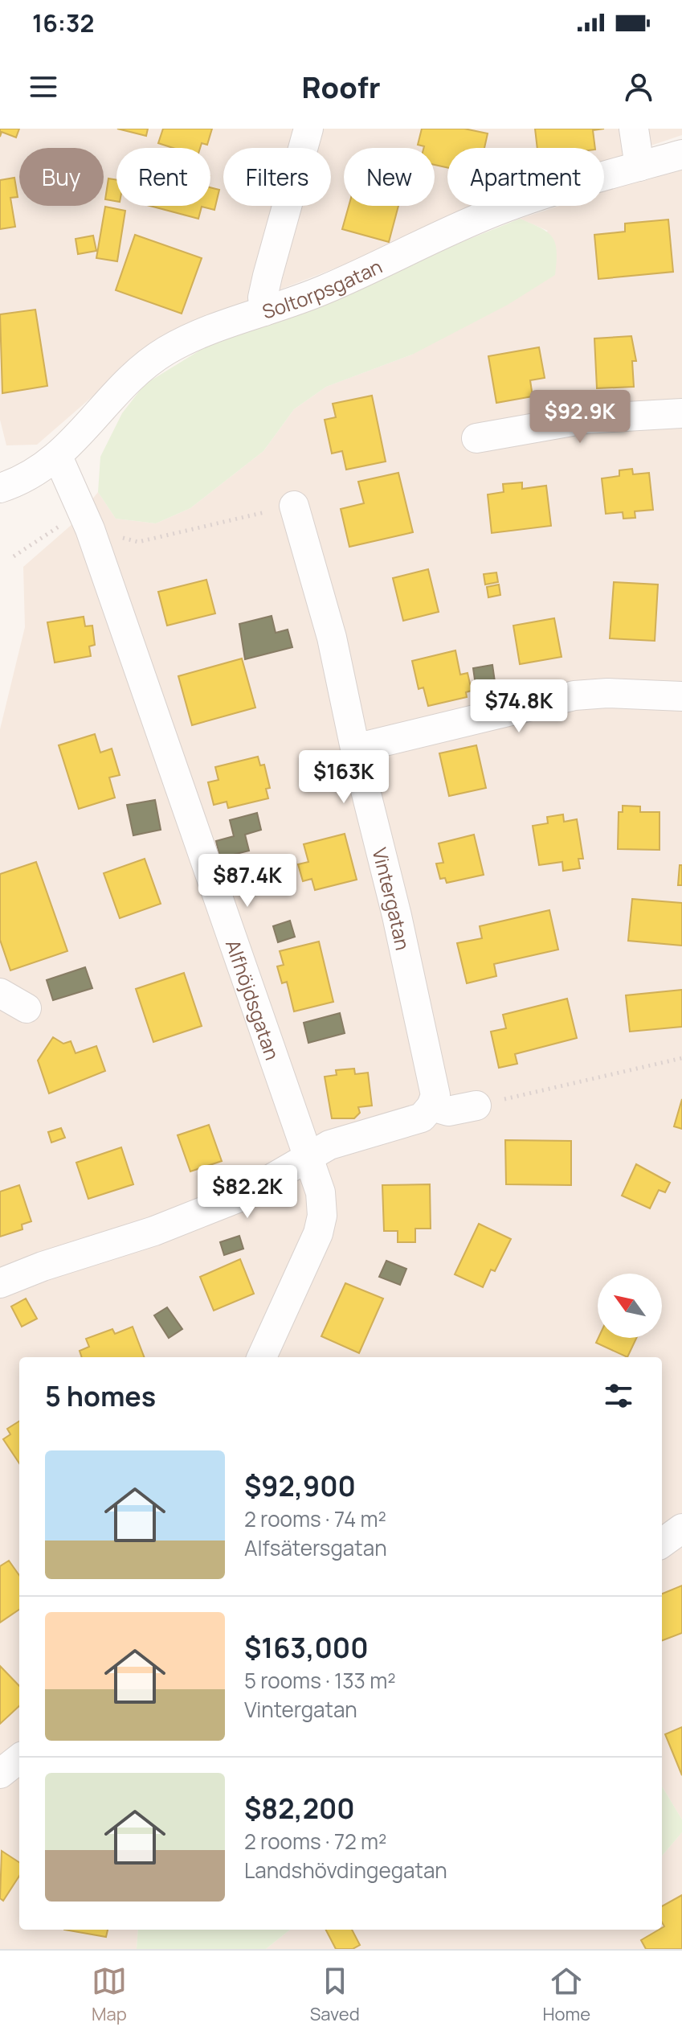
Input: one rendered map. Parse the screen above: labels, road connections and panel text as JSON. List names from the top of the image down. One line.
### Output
{"streets":{"street":["Soltorpsgatan","Vintergatan","Alfhöjdsgatan"]},"crossings":[["Soltorpsgatan","Alfhöjdsgatan"]],"north":"top left","page":{"status":"16:32","header":"Roofr","chip":["Buy","Rent","Filters","New","Apartment"],"price":["$92.9K","$74.8K","$163K","$87.4K","$82.2K"],"heading":"5 homes","list":[{"name":"$92,900","note":"2 rooms · 74 m² · Alfsätersgatan"},{"name":"$163,000","note":"5 rooms · 133 m² · Vintergatan"},{"name":"$82,200","note":"2 rooms · 72 m² · Landshövdingegatan"}],"tabs":["Map","Saved","Home"]}}
